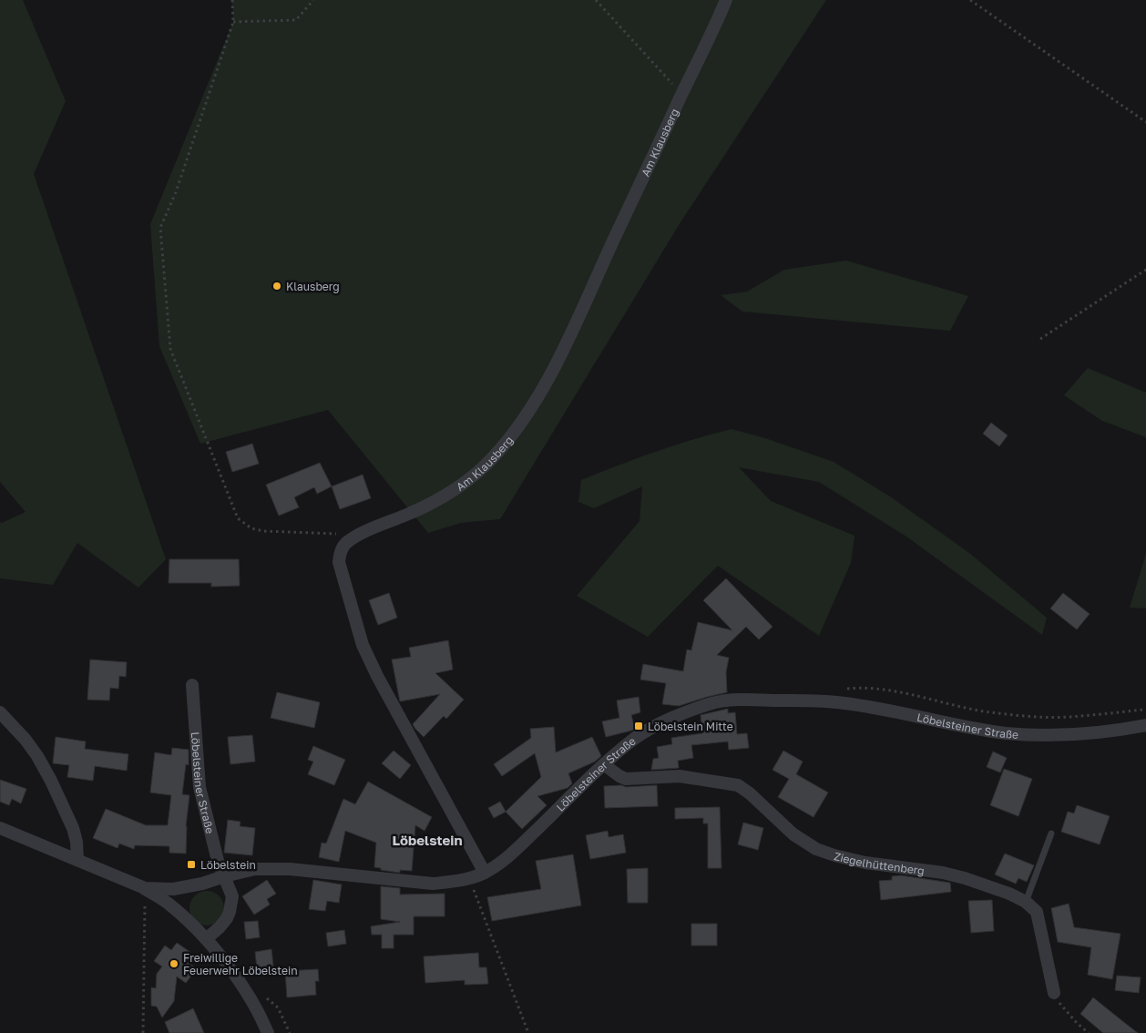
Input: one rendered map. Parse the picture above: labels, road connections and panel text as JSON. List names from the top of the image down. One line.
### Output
{"streets":{"street":["Am Klausberg","Löbelsteiner Straße","Ziegelhüttenberg"]},"crossings":[["Am Klausberg","Löbelsteiner Straße"],["Löbelsteiner Straße","Ziegelhüttenberg"]],"districts":["Löbelstein"],"places":{"other":["Klausberg","Freiwillige Feuerwehr Löbelstein"],"transit":["Löbelstein Mitte","Löbelstein"]}}
